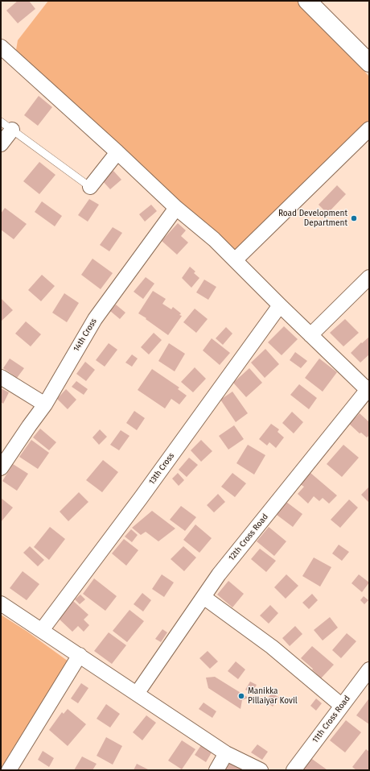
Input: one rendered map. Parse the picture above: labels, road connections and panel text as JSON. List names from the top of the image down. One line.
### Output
{"streets":{"street":["14th Cross","13th Cross","12th Cross Road","11th Cross Road"]},"places":["Road Development Department","Manikka Pillaiyar Kovil"]}
